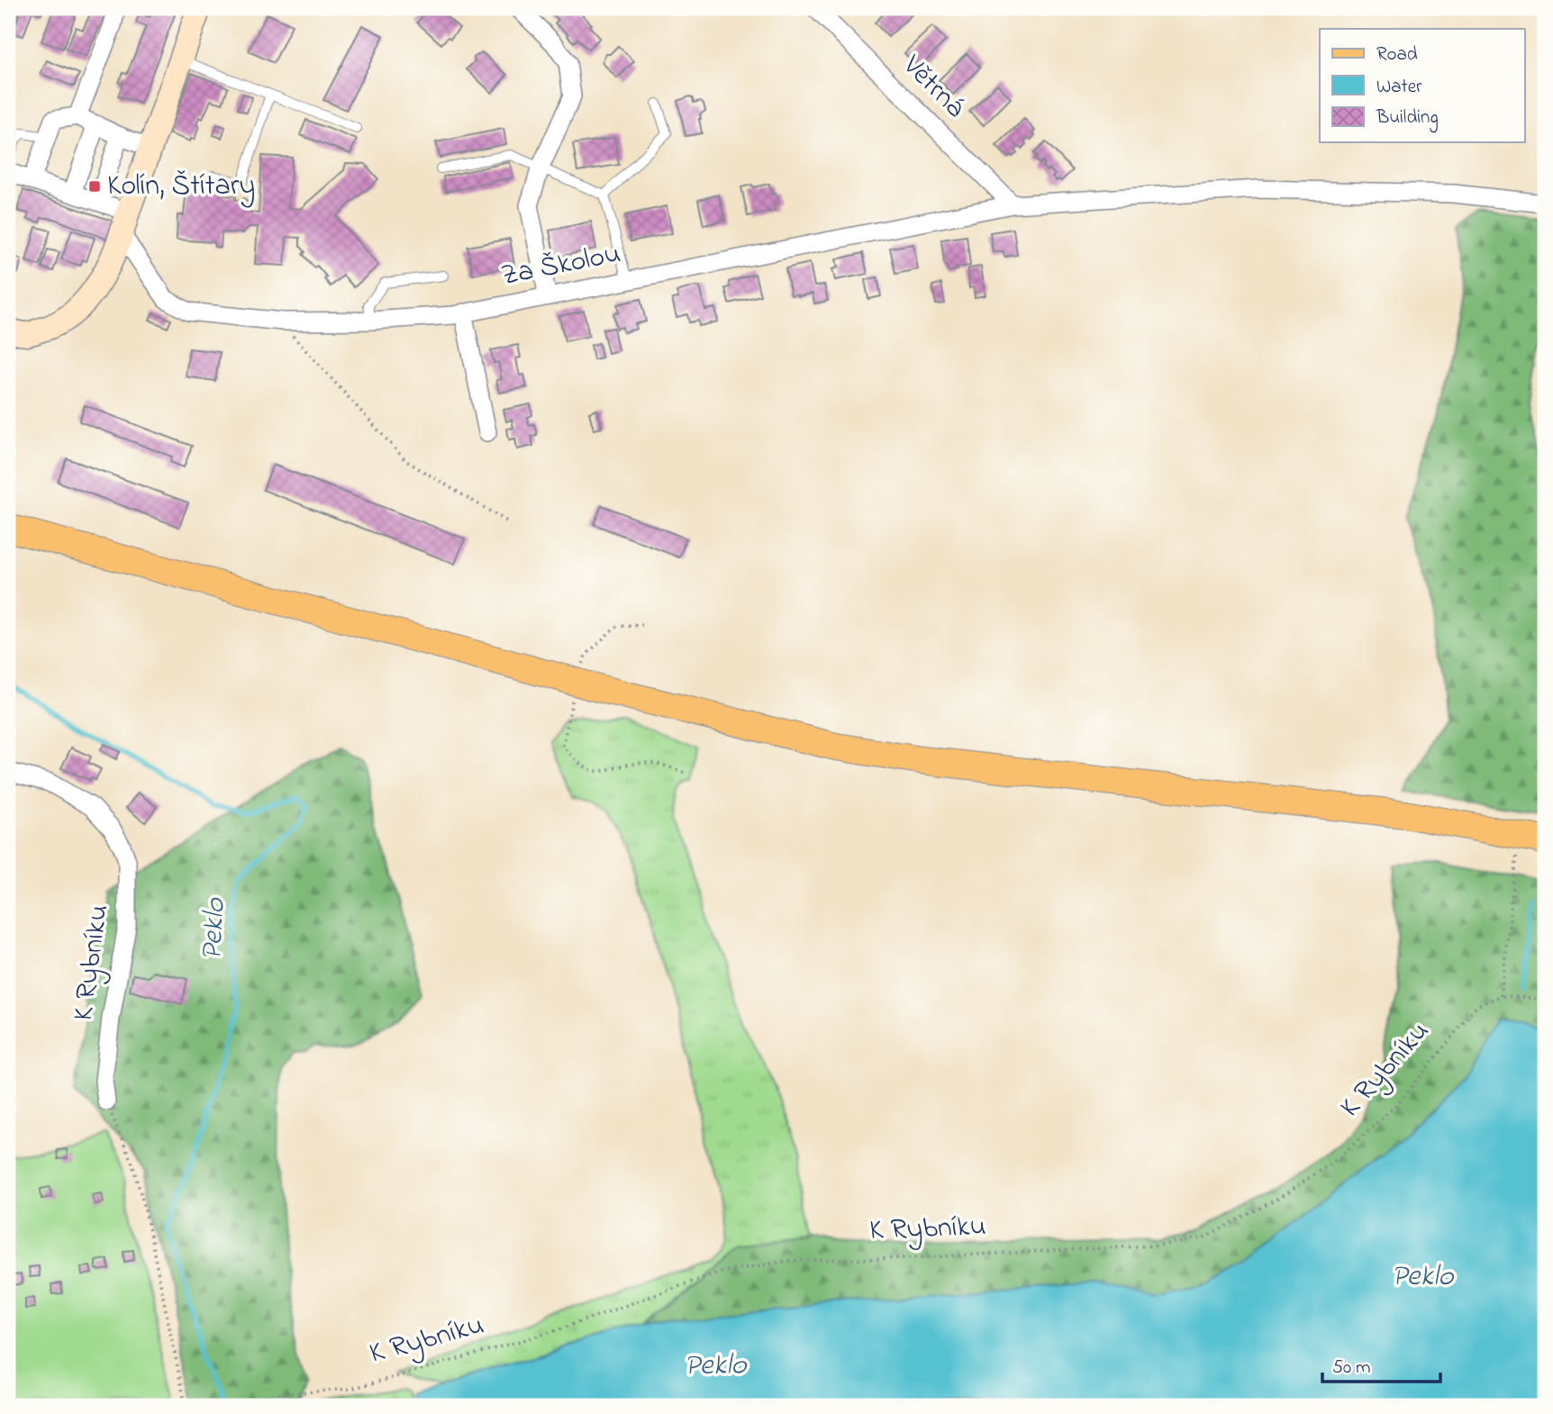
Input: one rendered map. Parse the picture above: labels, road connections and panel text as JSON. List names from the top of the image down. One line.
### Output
{"streets":{"street":["Větrná","Za Školou","K Rybníku"]},"crossings":[["Větrná","Za Školou"]],"water":["Peklo"],"places":{"transit":["Kolín, Štítary"]},"legend":["Road","Water","Building"],"scale_bar":"50 m"}
